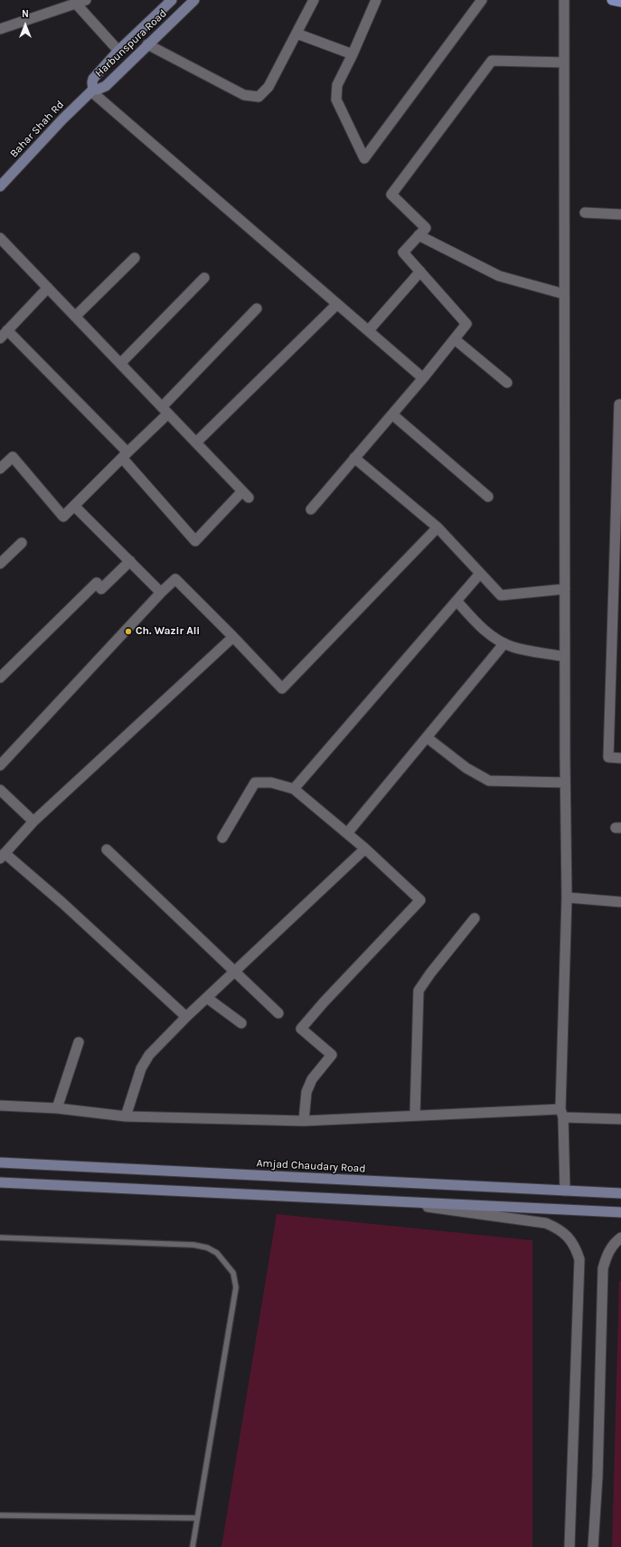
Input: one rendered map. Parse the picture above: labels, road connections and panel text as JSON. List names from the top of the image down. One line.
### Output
{"streets":{"main road":["Harbunspura Road","Bahar Shah Rd","Amjad Chaudary Road"]},"crossings":[["Harbunspura Road","Bahar Shah Rd"]],"places":["Ch. Wazir Ali"],"north":"top"}
